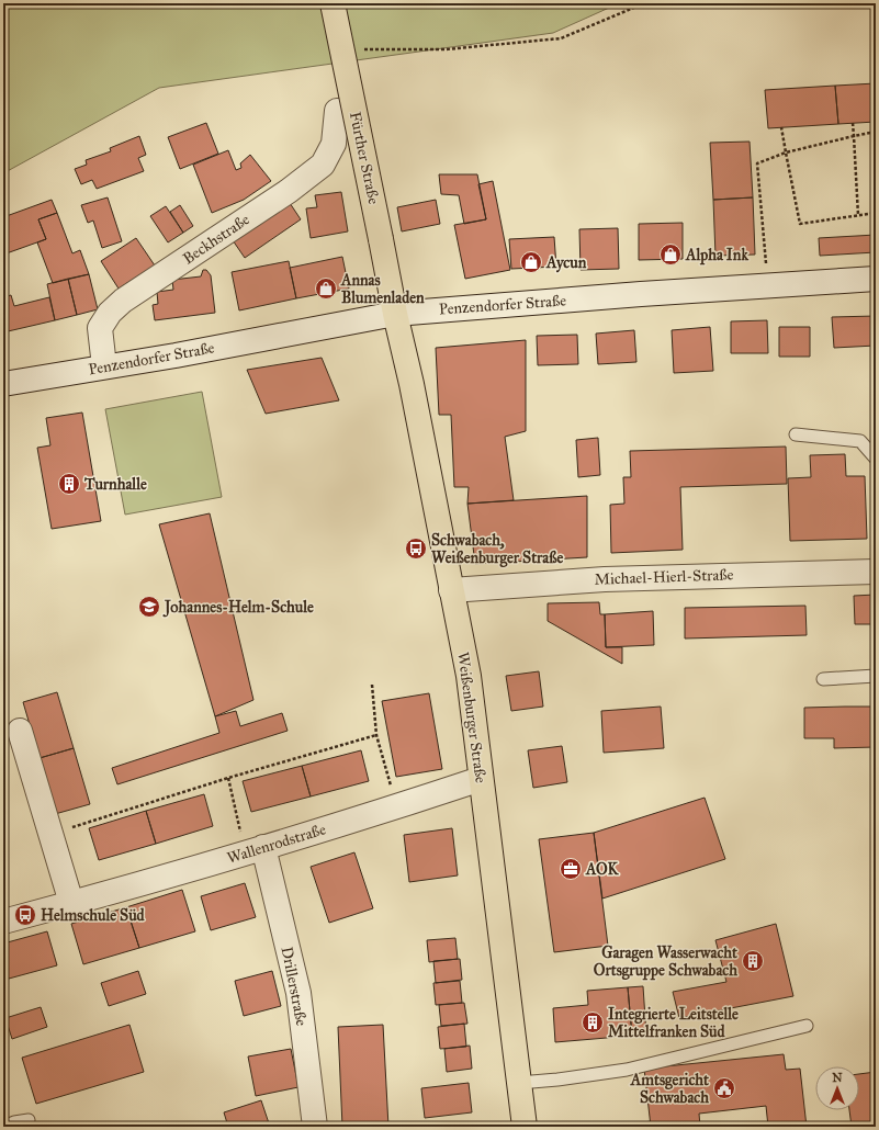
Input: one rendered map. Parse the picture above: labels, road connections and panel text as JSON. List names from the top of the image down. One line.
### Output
{"streets":{"main road":["Fürther Straße","Weißenburger Straße"],"street":["Beckhstraße","Penzendorfer Straße","Michael-Hierl-Straße","Wallenrodstraße","Drillerstraße"]},"crossings":[["Fürther Straße","Penzendorfer Straße"],["Fürther Straße","Weißenburger Straße"],["Beckhstraße","Penzendorfer Straße"],["Penzendorfer Straße","Weißenburger Straße"],["Michael-Hierl-Straße","Weißenburger Straße"],["Weißenburger Straße","Wallenrodstraße"],["Wallenrodstraße","Drillerstraße"]],"places":{"shop":["Alpha Ink","Aycun","Annas Blumenladen"],"building":["Turnhalle","Garagen Wasserwacht Ortsgruppe Schwabach","Integrierte Leitstelle Mittelfranken Süd"],"bus stop":["Schwabach, Weißenburger Straße","Helmschule Süd"],"school or university":["Johannes-Helm-Schule"],"office":["AOK"],"public building":["Amtsgericht Schwabach"]},"north":"top"}
